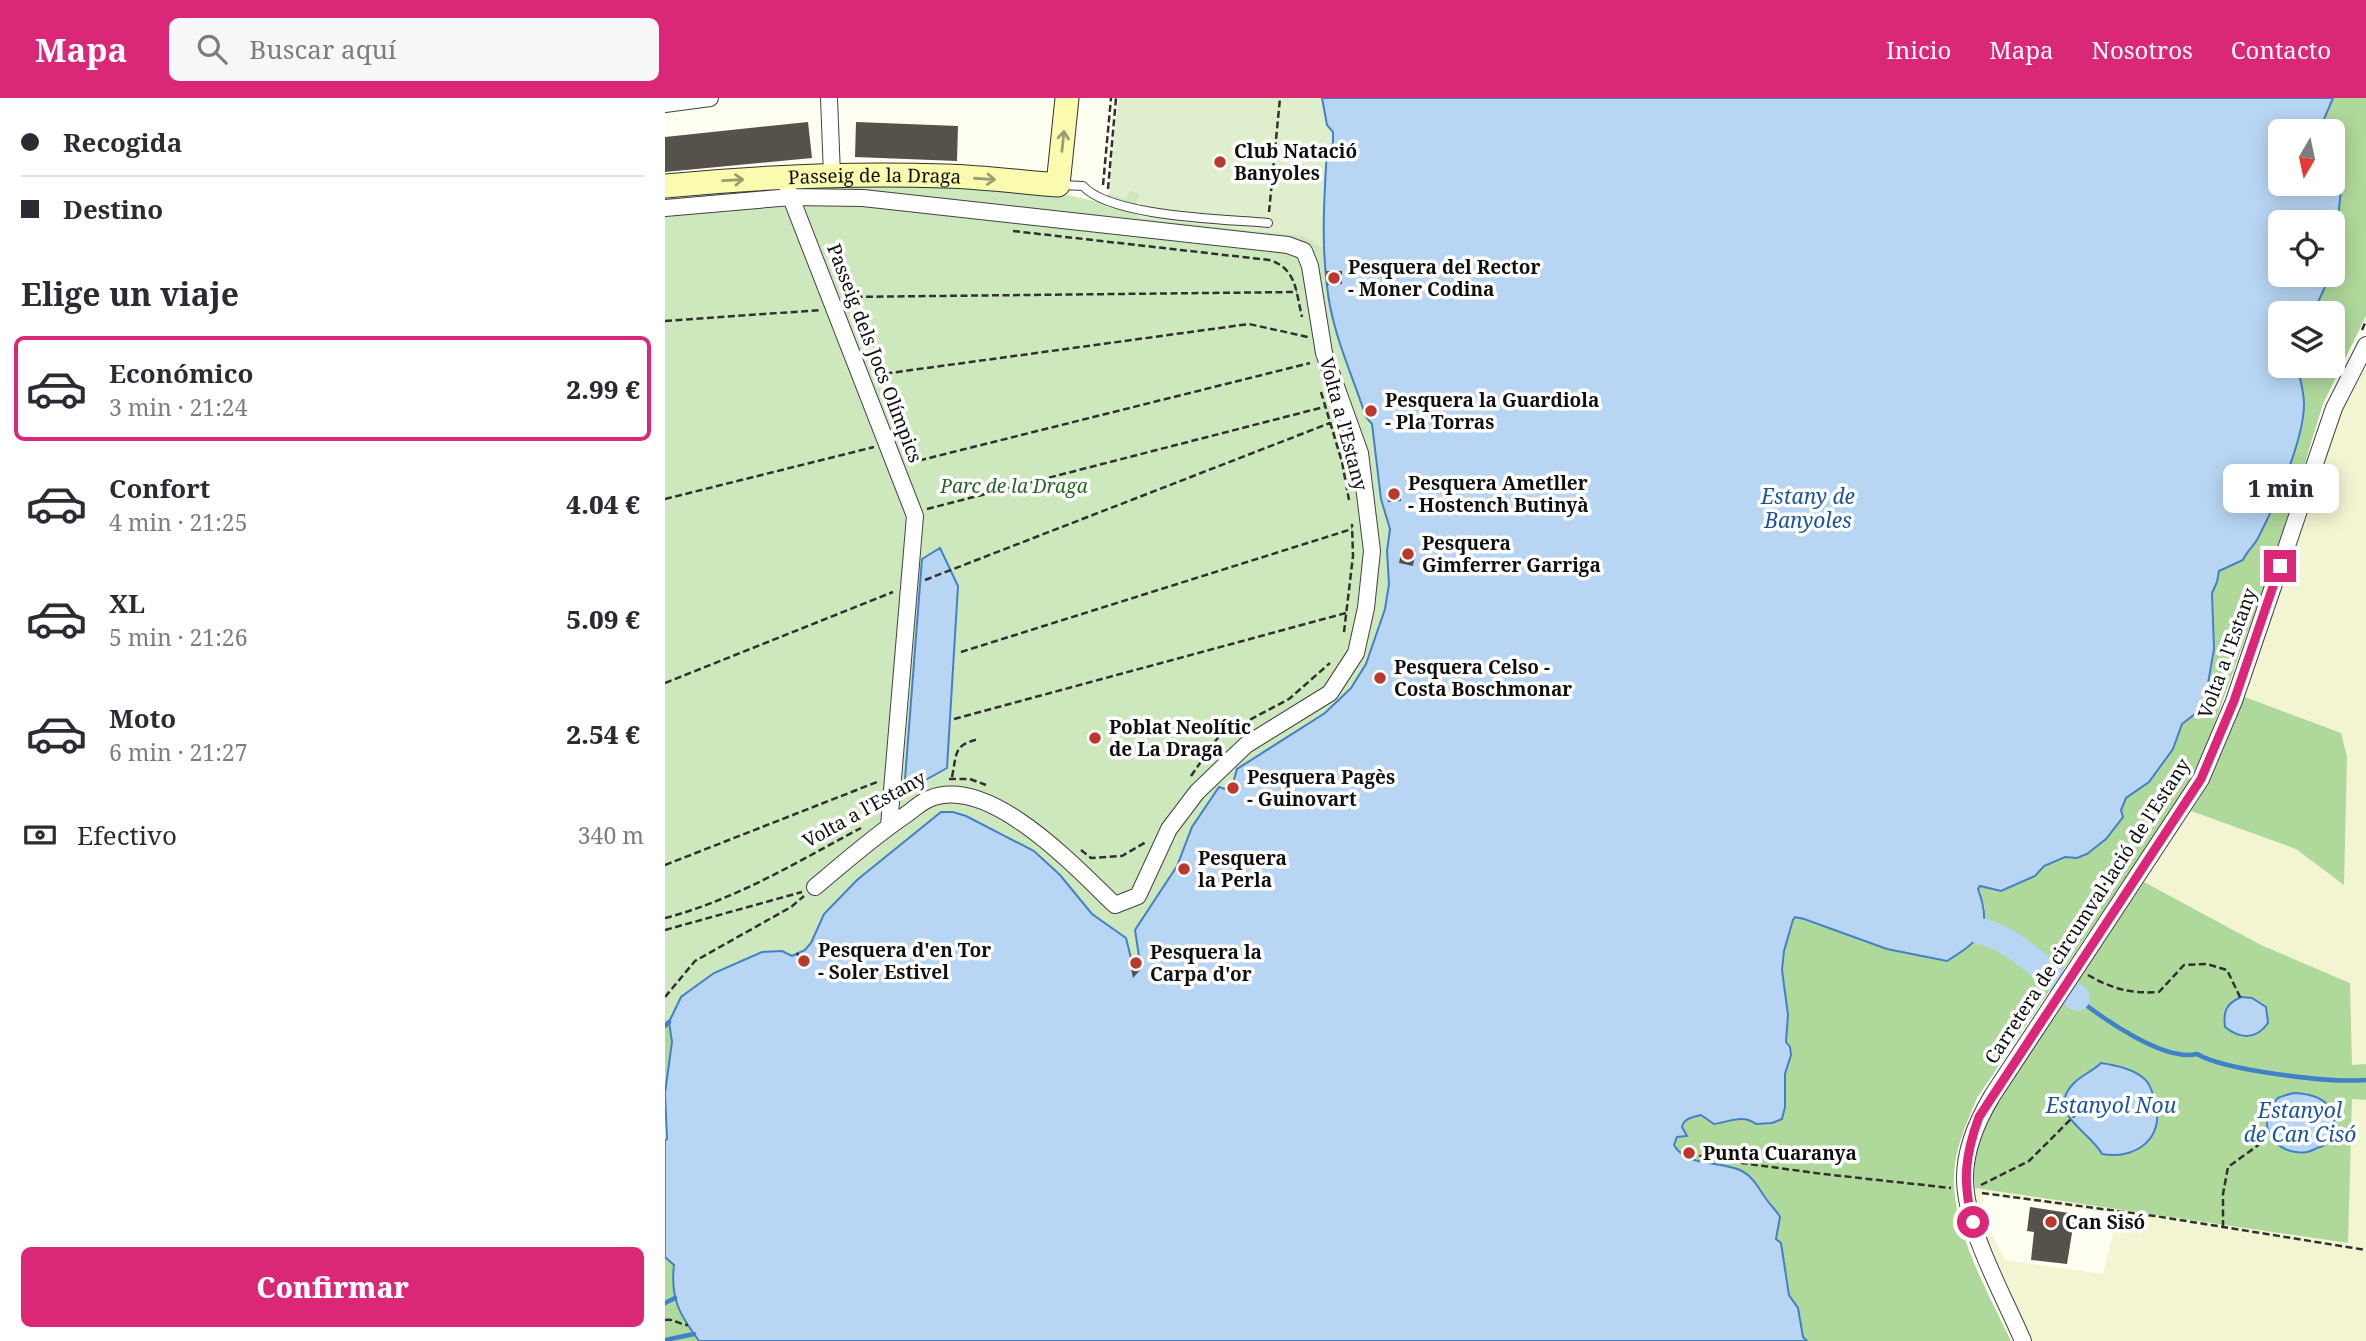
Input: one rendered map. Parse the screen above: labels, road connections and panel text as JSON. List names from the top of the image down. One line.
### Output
{"streets":{"street":["Passeig de la Draga","Passeig dels Jocs Olímpics","Carretera de circumval·lació de l'Estany"],"path":["Volta a l'Estany"]},"crossings":[["Passeig de la Draga","Passeig dels Jocs Olímpics"],["Passeig dels Jocs Olímpics","Volta a l'Estany"]],"water":["Estany de Banyoles","Estanyol Nou","Estanyol de Can Cisó"],"parks":["Parc de la Draga"],"places":["Club Natació Banyoles","Pesquera del Rector - Moner Codina","Pesquera la Guardiola - Pla Torras","Pesquera Ametller - Hostench Butinyà","Pesquera Gimferrer Garriga","Pesquera Celso - Costa Boschmonar","Poblat Neolític de La Draga","Pesquera Pagès - Guinovart","Pesquera la Perla","Pesquera d'en Tor - Soler Estivel","Pesquera la Carpa d'or","Punta Cuaranya","Can Sisó"],"north":"bottom","page":{"header":"Mapa","search":"Buscar aquí","nav":["Inicio","Mapa","Nosotros","Contacto"],"banner":["Recogida","Destino"],"heading":"Elige un viaje","list":[{"name":"Económico","note":"3 min · 21:24","value":"2.99 €"},{"name":"Confort","note":"4 min · 21:25","value":"4.04 €"},{"name":"XL","note":"5 min · 21:26","value":"5.09 €"},{"name":"Moto","note":"6 min · 21:27","value":"2.54 €"}],"bubble":"1 min","pay":["Efectivo","340 m"],"buttons":"Confirmar"}}
